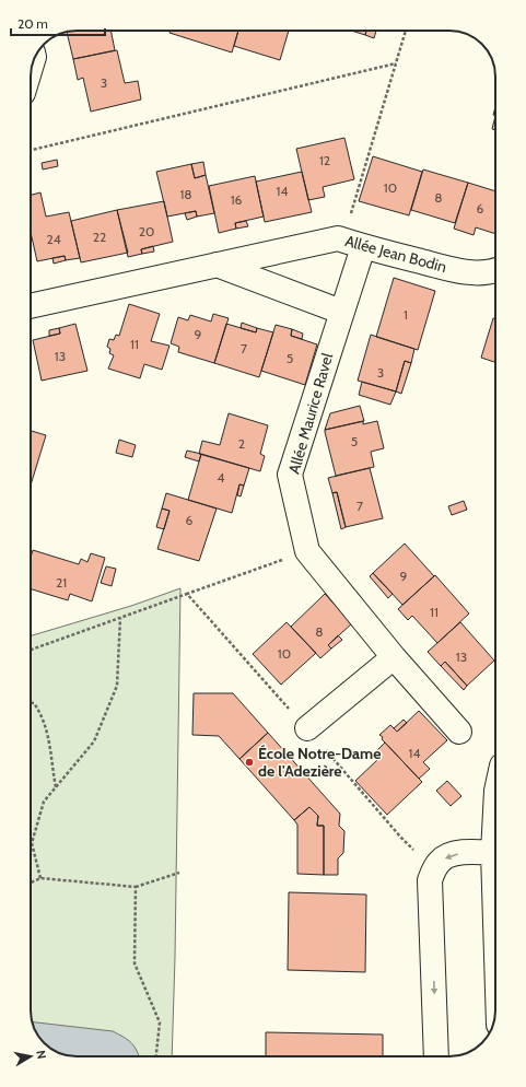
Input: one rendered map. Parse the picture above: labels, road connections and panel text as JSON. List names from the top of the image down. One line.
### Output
{"streets":{"street":["Allée Jean Bodin","Allée Maurice Ravel"]},"crossings":[["Allée Jean Bodin","Allée Maurice Ravel"]],"places":["École Notre-Dame de l'Adezière"],"house_numbers":["3","12","10","14","18","8","16","6","20","22","24","1","9","11","7","13","5","3","5","2","4","7","6","9","21","11","8","10","13","14"],"scale_bar":"20 m","north":"right"}
